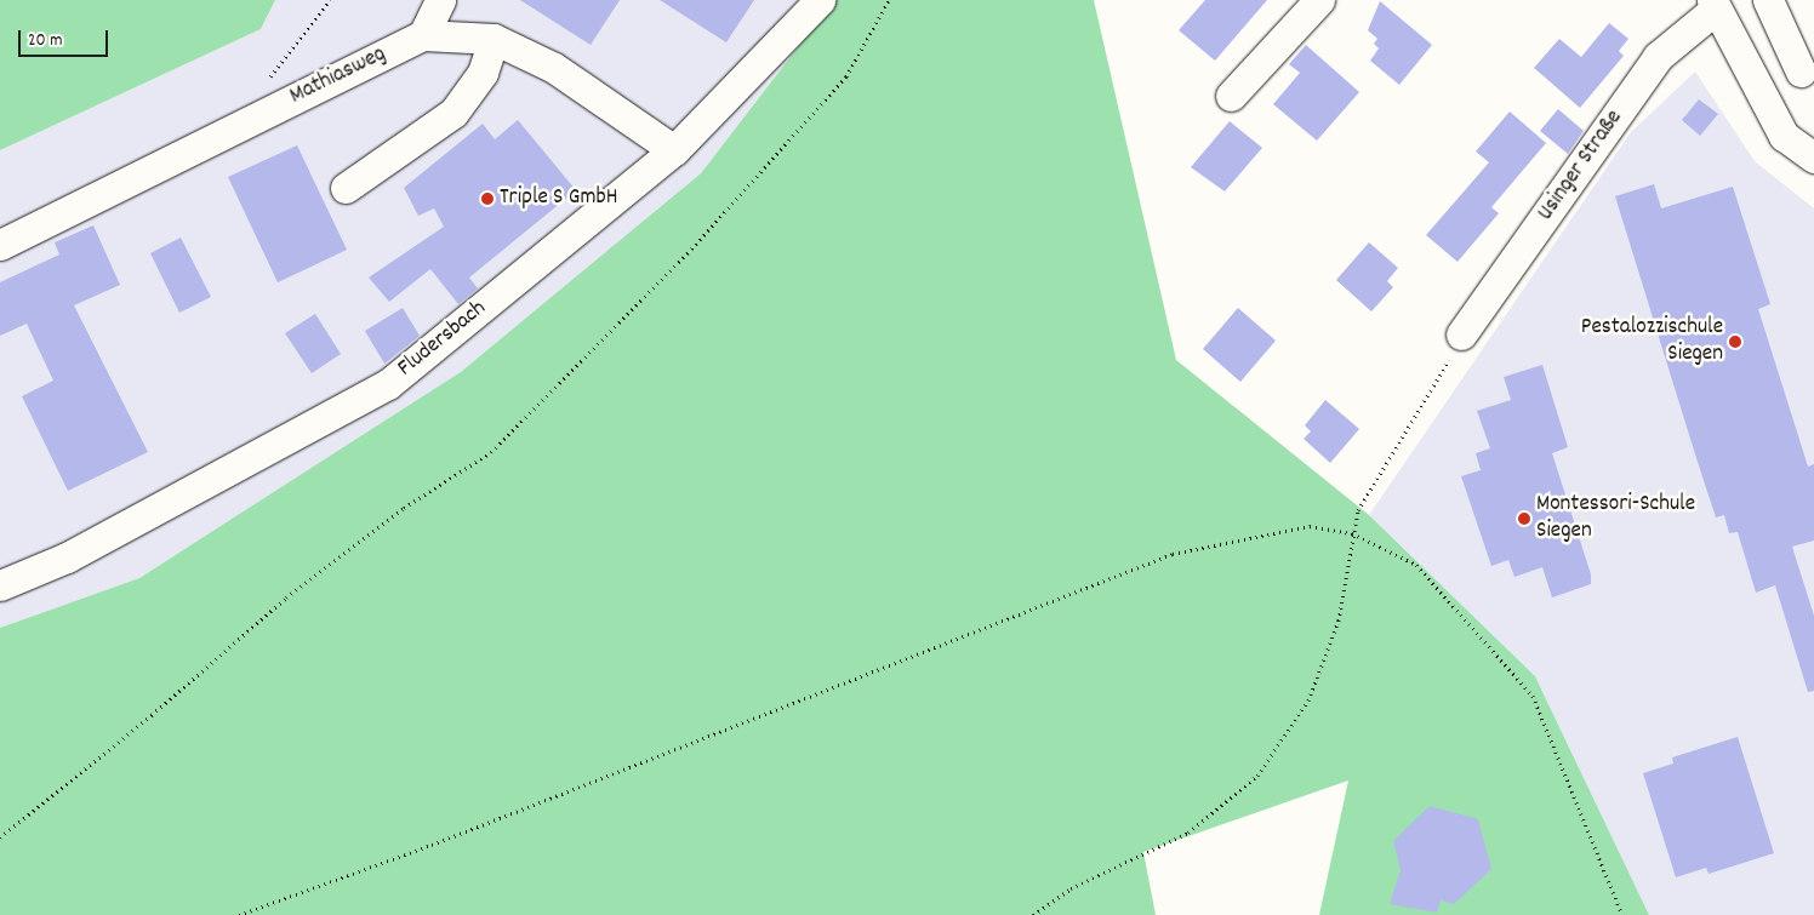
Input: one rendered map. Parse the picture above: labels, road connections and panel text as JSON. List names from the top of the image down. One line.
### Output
{"streets":{"street":["Mathiasweg","Usinger Straße","Fludersbach"]},"crossings":[["Mathiasweg","Fludersbach"]],"places":["Triple S GmbH","Pestalozzischule Siegen","Montessori-Schule Siegen"],"scale_bar":"20 m"}
